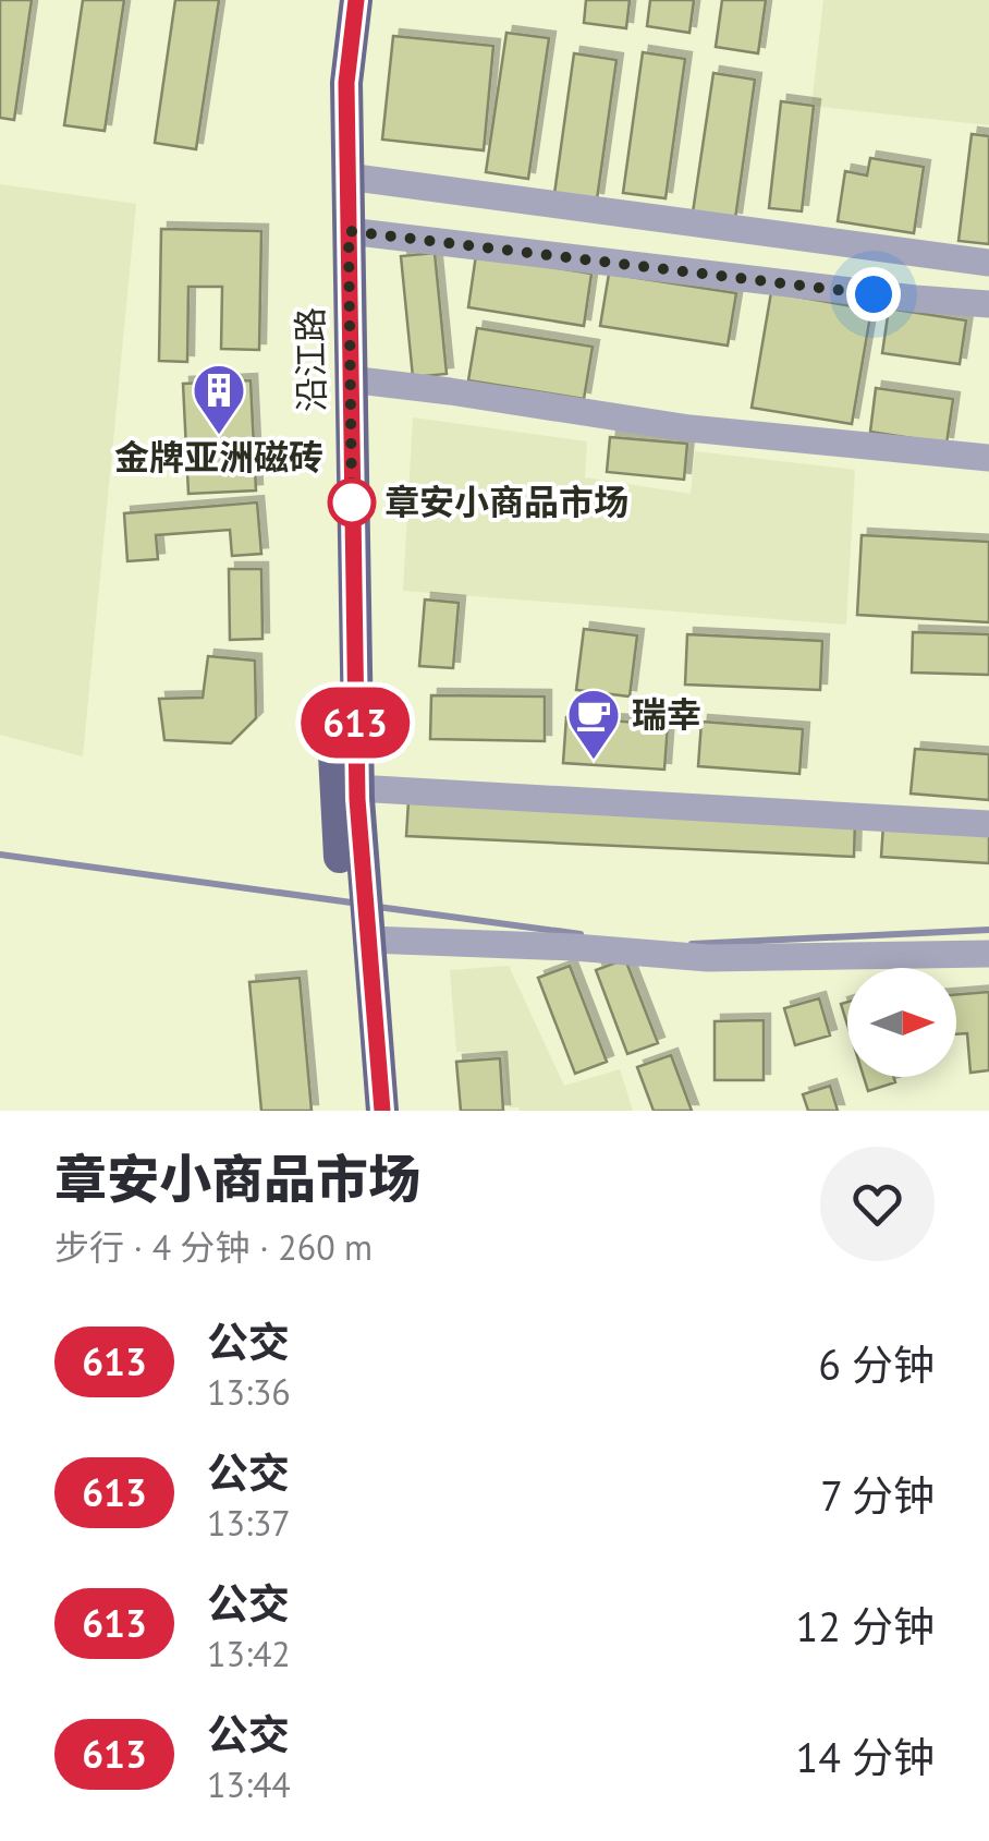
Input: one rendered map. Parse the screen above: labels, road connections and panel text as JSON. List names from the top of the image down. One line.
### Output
{"streets":{"main road":["沿江路"]},"places":{"building":["金牌亚洲磁砖"],"other":["章安小商品市场"],"cafe":["瑞幸"]},"lines":["bus line 613"],"north":"right","page":{"on_map":"613","heading":["章安小商品市场","步行 · 4 分钟 · 260 m"],"list":[{"mark":"613","name":"公交","note":"13:36","value":"6 分钟"},{"mark":"613","name":"公交","note":"13:37","value":"7 分钟"},{"mark":"613","name":"公交","note":"13:42","value":"12 分钟"},{"mark":"613","name":"公交","note":"13:44","value":"14 分钟"}]}}
